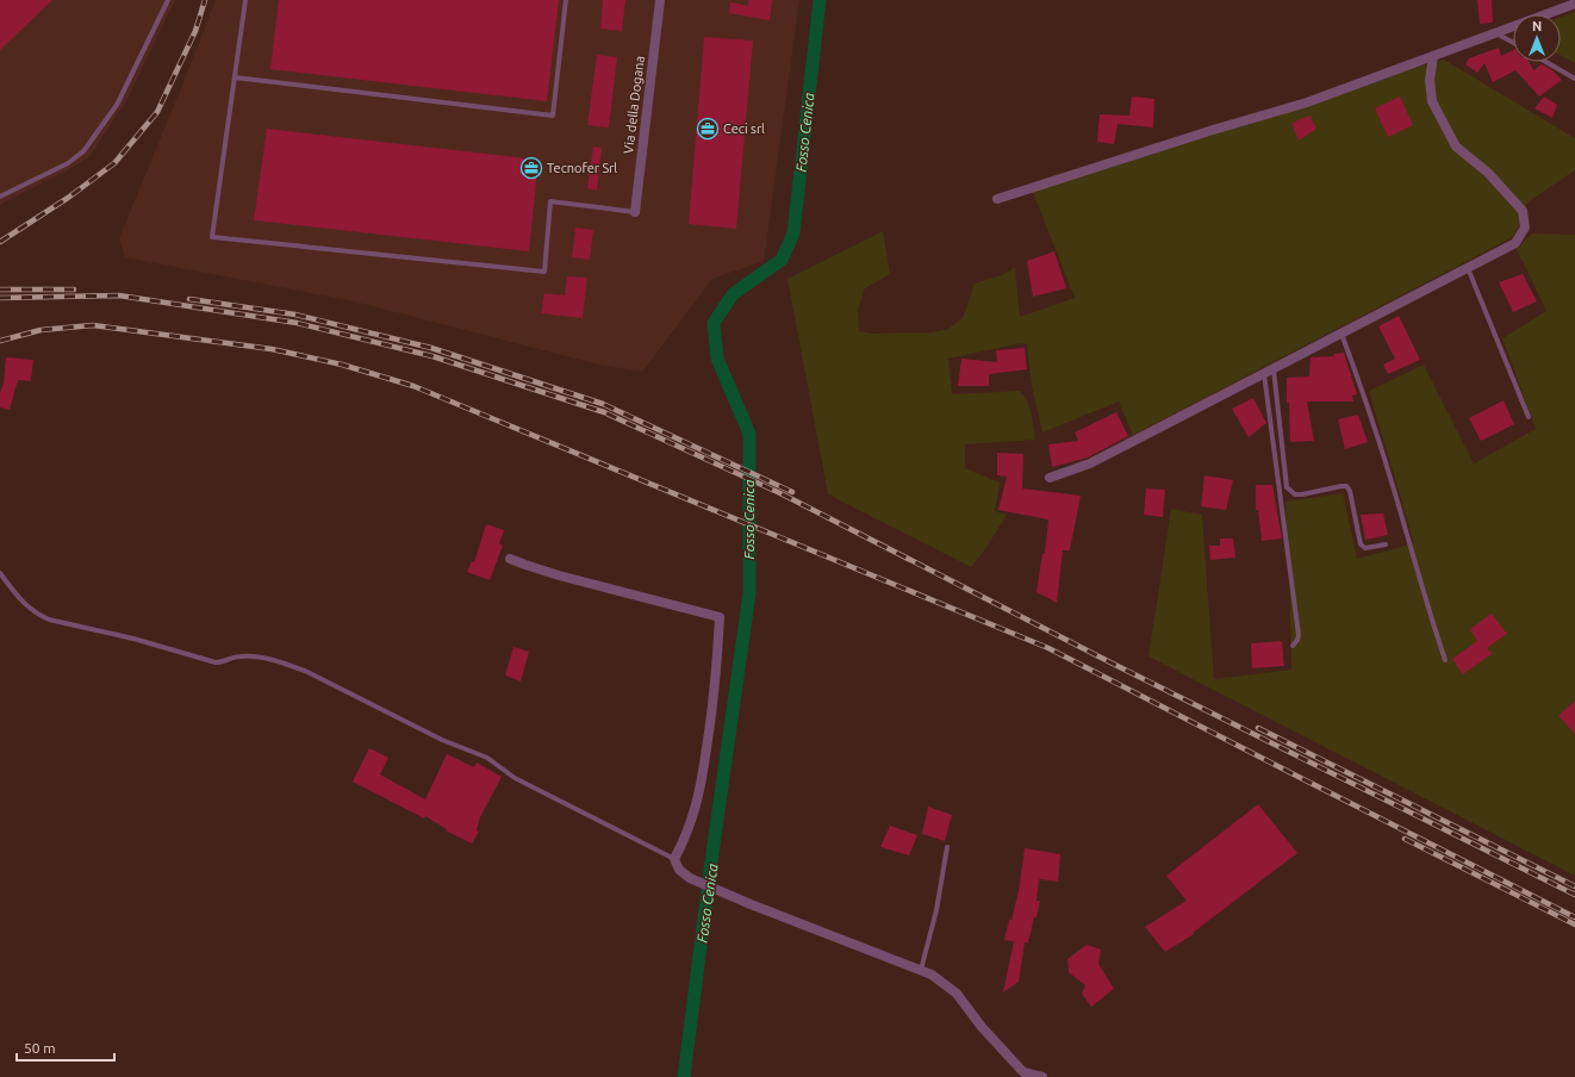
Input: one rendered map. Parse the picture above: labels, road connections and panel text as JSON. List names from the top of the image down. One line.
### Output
{"streets":{"street":["Via della Dogana"]},"water":["Fosso Cenica"],"places":{"office":["Ceci srl","Tecnofer Srl"]},"scale_bar":"50 m","north":"top"}
